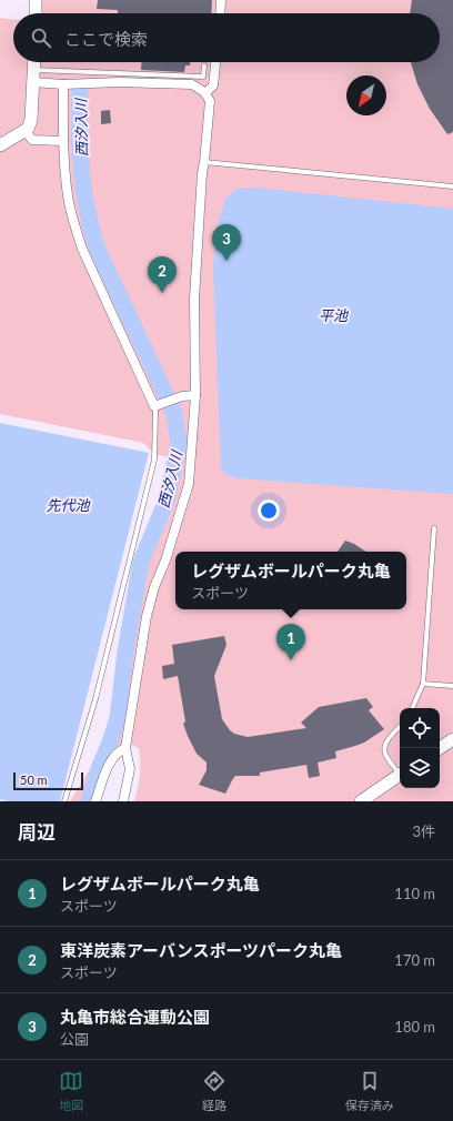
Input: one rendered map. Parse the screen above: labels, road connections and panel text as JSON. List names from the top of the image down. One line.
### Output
{"water":["西汐入川","平池","先代池"],"scale_bar":"50 m","north":"bottom left","page":{"search":"ここで検索","pins":["3","2","1"],"popup":["レグザムボールパーク丸亀","スポーツ"],"scale":"50 m","heading":["周辺","3件"],"list":[{"mark":"1","name":"レグザムボールパーク丸亀","note":"スポーツ","value":"110 m"},{"mark":"2","name":"東洋炭素アーバンスポーツパーク丸亀","note":"スポーツ","value":"170 m"},{"mark":"3","name":"丸亀市総合運動公園","note":"公園","value":"180 m"}],"nav":["地図","経路","保存済み"]}}
